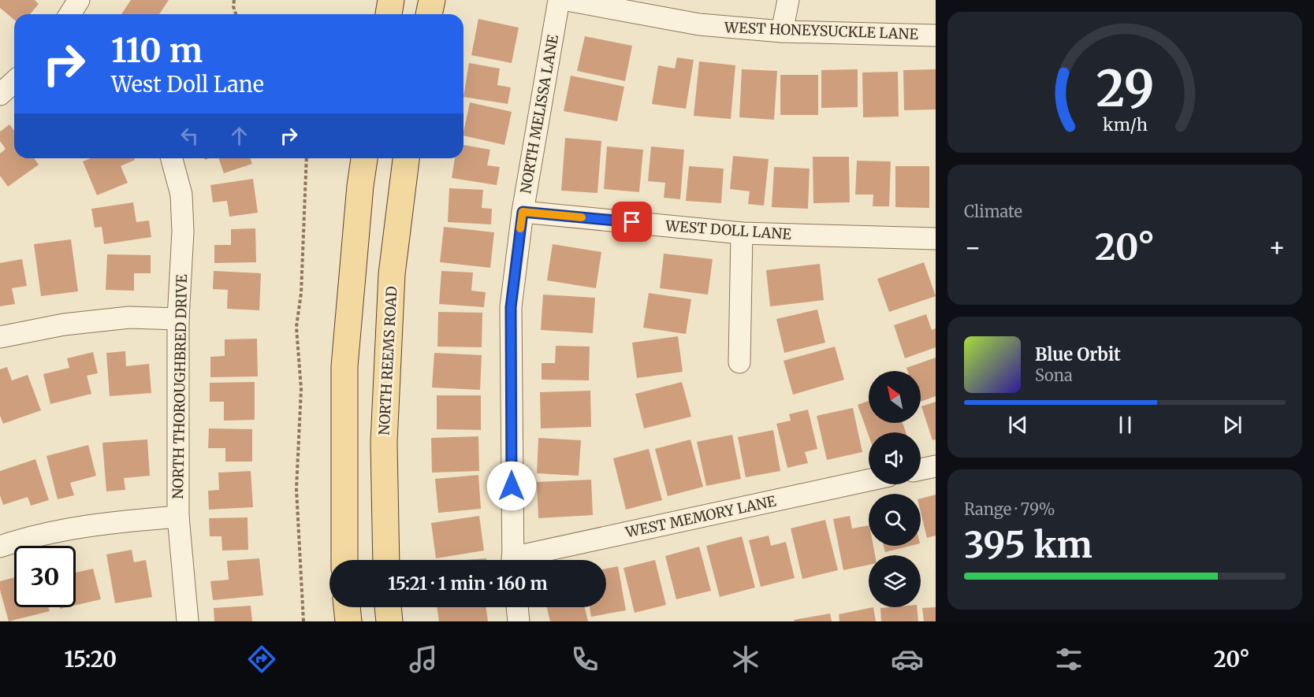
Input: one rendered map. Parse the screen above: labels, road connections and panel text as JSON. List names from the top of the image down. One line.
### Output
{"streets":{"main road":["NORTH REEMS ROAD"],"street":["WEST HONEYSUCKLE LANE","NORTH MELISSA LANE","WEST DOLL LANE","NORTH THOROUGHBRED DRIVE","WEST MEMORY LANE"]},"crossings":[["NORTH MELISSA LANE","WEST DOLL LANE"]],"north":"top left","page":{"turn":["110 m","West Doll Lane"],"tile":["Climate",["Range · 79%","395 km"]],"heat":["−","20°","+"],"song":["Blue Orbit","Sona"],"limit":"30","trip":"15:21 · 1 min · 160 m","tabs":["15:20","20°"],"gauge":["29","km/h"]}}
